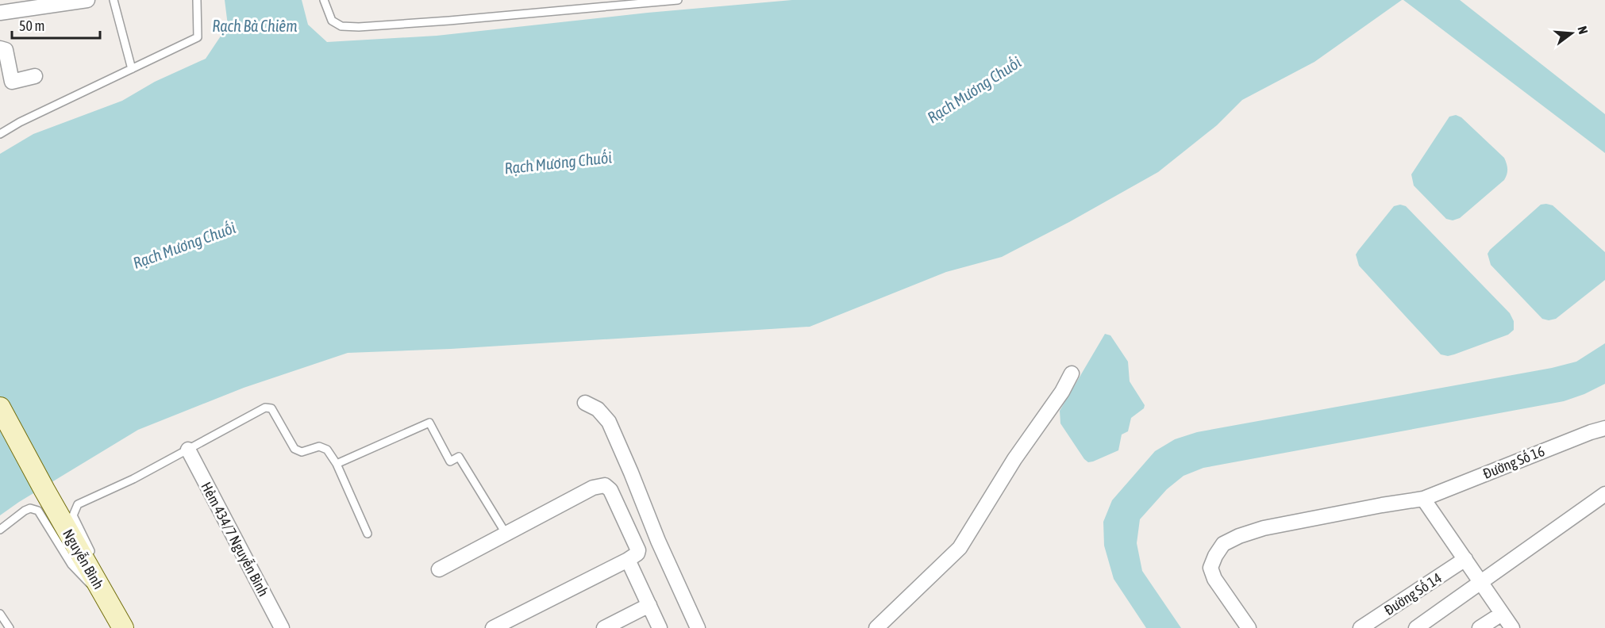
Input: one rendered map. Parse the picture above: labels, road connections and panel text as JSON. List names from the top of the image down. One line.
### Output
{"streets":{"main road":["Nguyễn Bình"],"street":["Đường Số 16","Hẻm 434/7 Nguyễn Bình","Đường Số 14"]},"water":["Rạch Bà Chiêm","Rạch Mương Chuối"],"scale_bar":"50 m","north":"right"}
